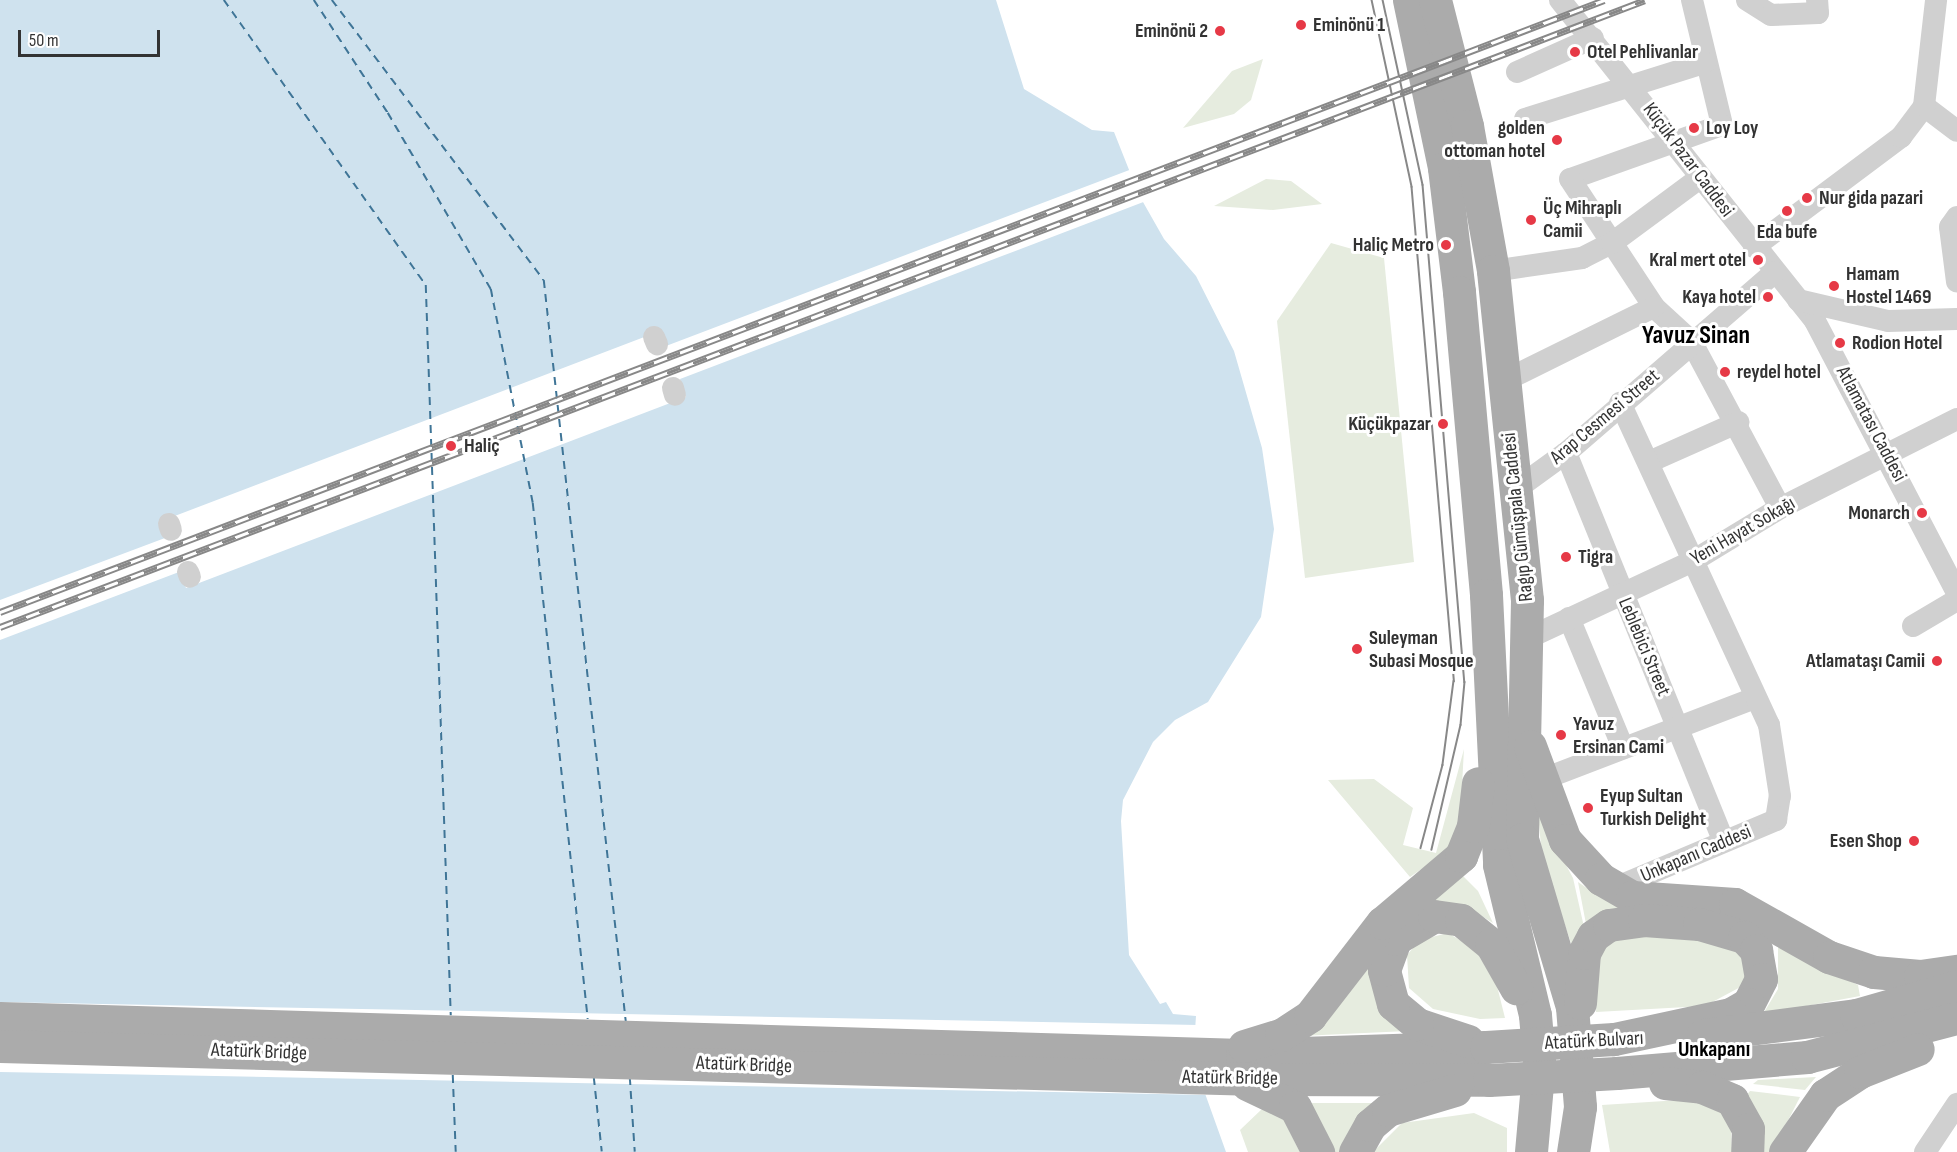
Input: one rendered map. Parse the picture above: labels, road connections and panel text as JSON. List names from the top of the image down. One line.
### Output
{"streets":{"main road":["Ragıp Gümüşpala Caddesi","Atatürk Bulvarı","Atatürk Bridge"],"street":["Küçük Pazar Caddesi","Arap Cesmesi Street","Atlamatası Caddesi","Yeni Hayat Sokağı","Leblebici Street","Unkapanı Caddesi"]},"crossings":[["Küçük Pazar Caddesi","Arap Cesmesi Street"],["Küçük Pazar Caddesi","Atlamatası Caddesi"],["Arap Cesmesi Street","Ragıp Gümüşpala Caddesi"],["Arap Cesmesi Street","Leblebici Street"],["Atlamatası Caddesi","Yeni Hayat Sokağı"],["Ragıp Gümüşpala Caddesi","Yeni Hayat Sokağı"],["Yeni Hayat Sokağı","Leblebici Street"],["Leblebici Street","Unkapanı Caddesi"],["Atatürk Bulvarı","Atatürk Bridge"]],"districts":["Yavuz Sinan","Unkapanı"],"places":["Eminönü 1","Eminönü 2","Otel Pehlivanlar","Loy Loy","golden ottoman hotel","Nur gida pazari","Eda bufe","Üç Mihraplı Camii","Haliç Metro","Kral mert otel","Hamam Hostel 1469","Kaya hotel","Rodion Hotel","reydel hotel","Küçükpazar","Haliç","Monarch","Tigra","Suleyman Subasi Mosque","Atlamataşı Camii","Yavuz Ersinan Cami","Eyup Sultan Turkish Delight","Esen Shop"],"scale_bar":"50 m"}
